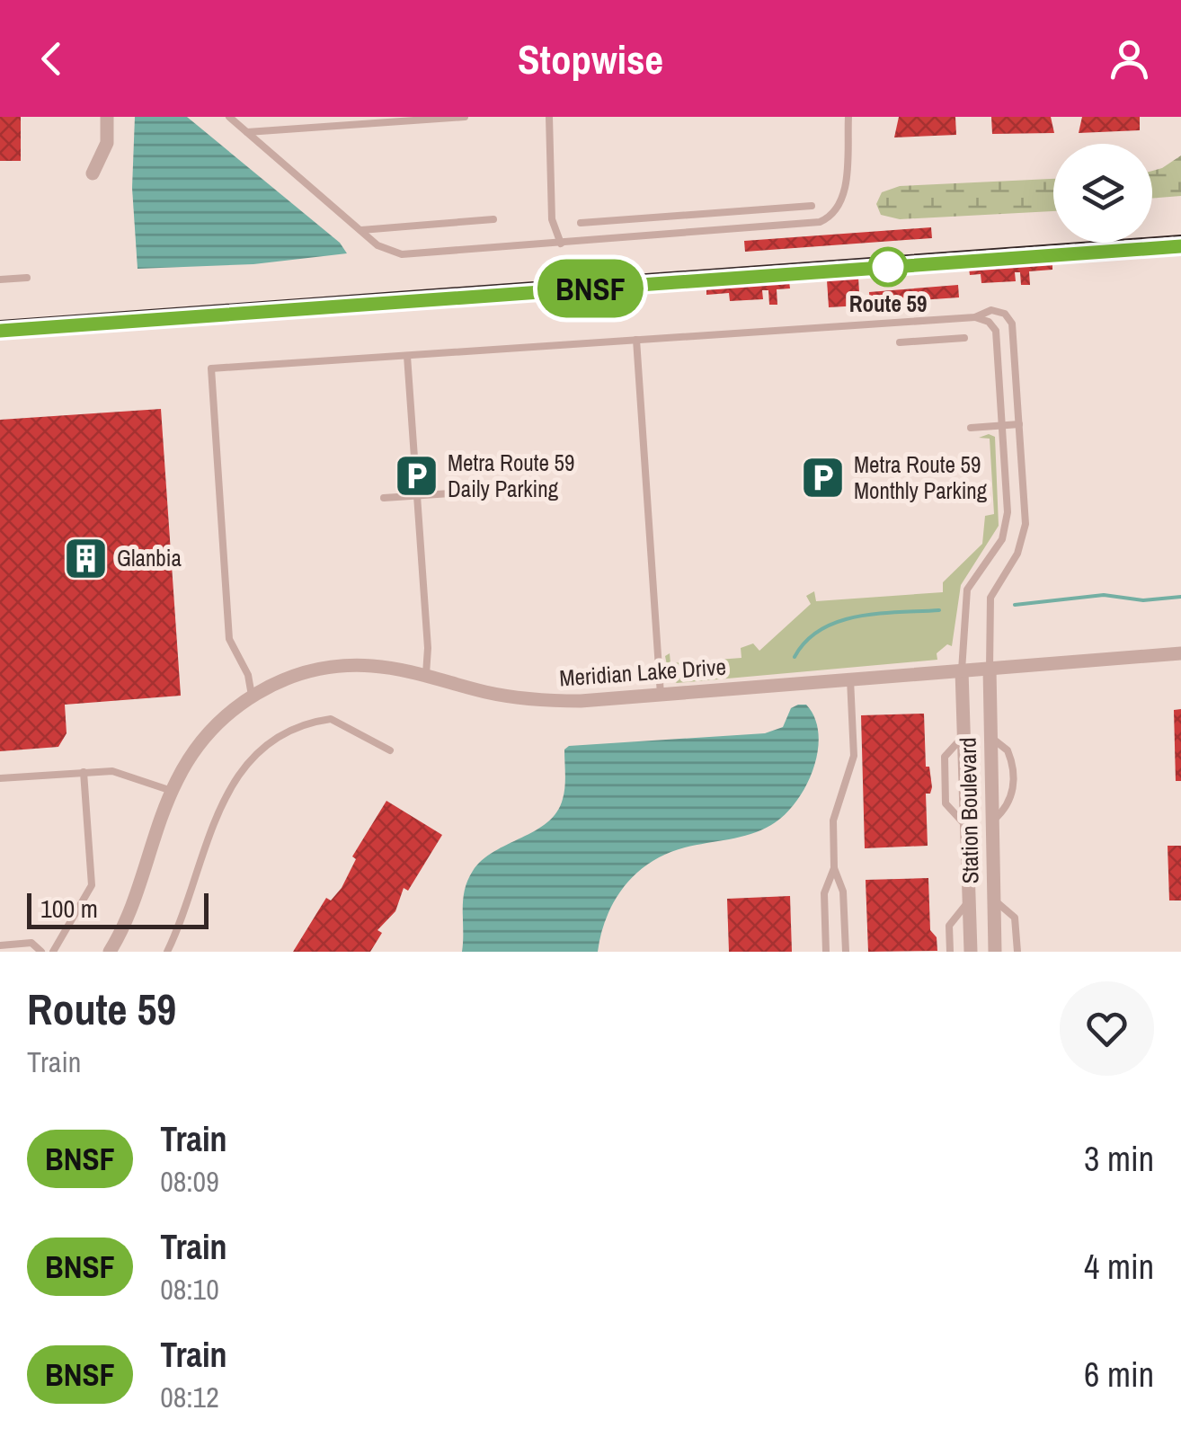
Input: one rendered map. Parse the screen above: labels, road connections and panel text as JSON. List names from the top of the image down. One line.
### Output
{"streets":{"street":["Meridian Lake Drive","Station Boulevard"]},"crossings":[["Meridian Lake Drive","Station Boulevard"]],"places":{"other":["Route 59"],"parking":["Metra Route 59 Daily Parking","Metra Route 59 Monthly Parking"],"building":["Glanbia"]},"scale_bar":"100 m","page":{"header":"Stopwise","on_map":"BNSF","scale":"100 m","heading":["Route 59","Train"],"list":[{"mark":"BNSF","name":"Train","note":"08:09","value":"3 min"},{"mark":"BNSF","name":"Train","note":"08:10","value":"4 min"},{"mark":"BNSF","name":"Train","note":"08:12","value":"6 min"}]}}
